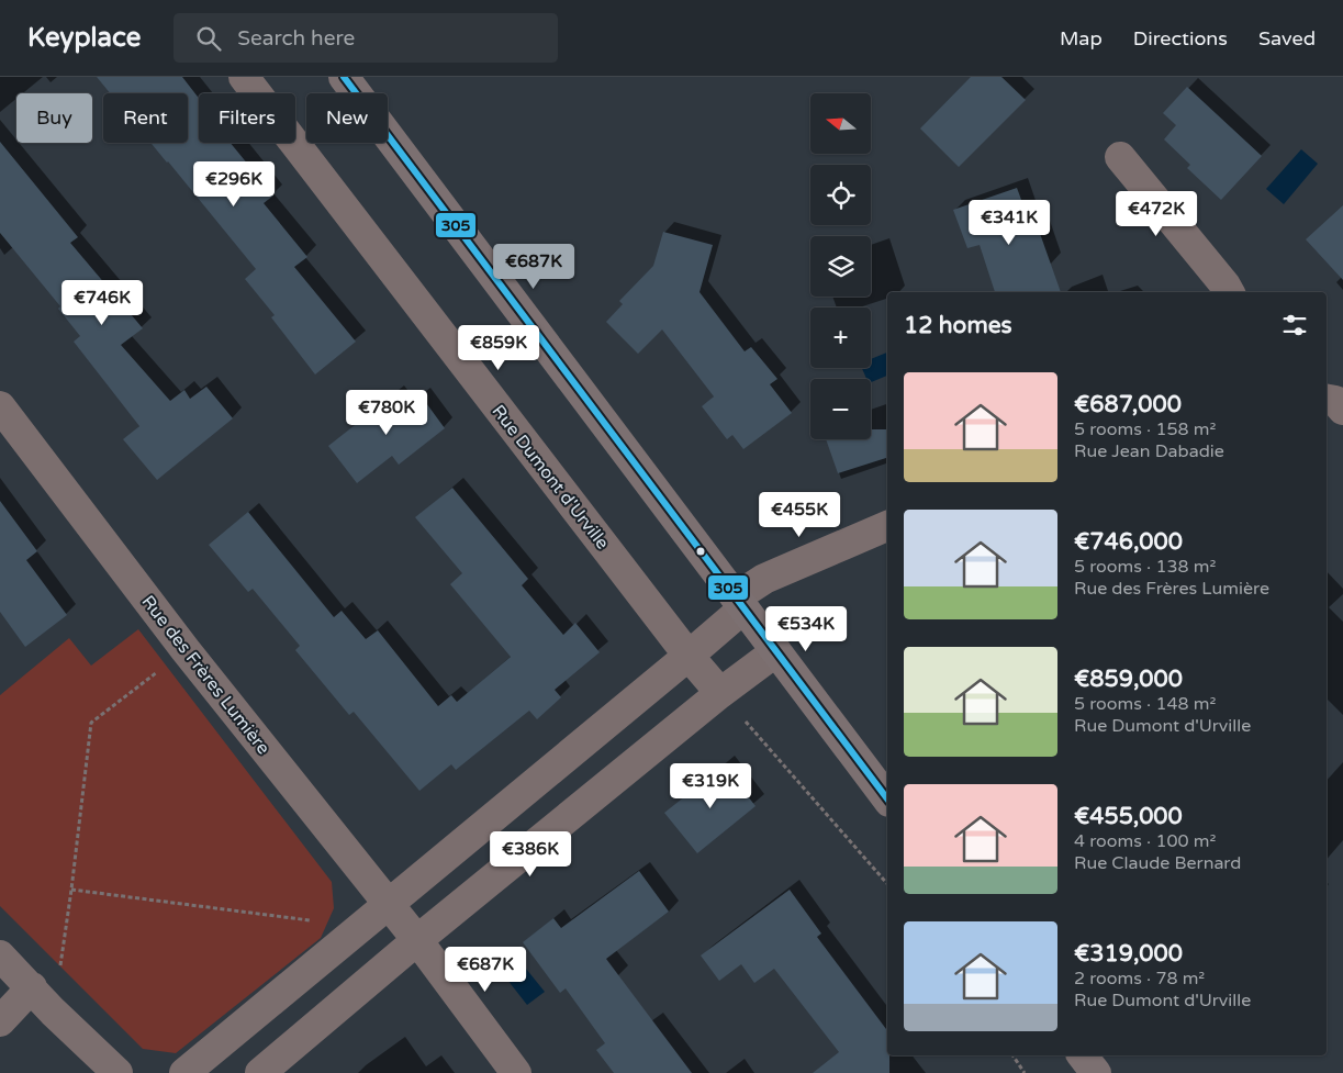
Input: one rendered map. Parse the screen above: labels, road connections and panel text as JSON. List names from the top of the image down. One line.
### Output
{"streets":{"street":["Rue Dumont d'Urville","Rue des Frères Lumière"]},"lines":["transit line 305"],"north":"left","page":{"header":"Keyplace","search":"Search here","nav":["Map","Directions","Saved"],"map_buttons":["+","−"],"chip":["Buy","Rent","Filters","New"],"price":["€296K","€472K","€341K","€687K","€746K","€859K","€780K","€455K","€534K","€319K","€386K","€687K"],"heading":"12 homes","list":[{"name":"€687,000","note":"5 rooms · 158 m² · Rue Jean Dabadie"},{"name":"€746,000","note":"5 rooms · 138 m² · Rue des Frères Lumière"},{"name":"€859,000","note":"5 rooms · 148 m² · Rue Dumont d'Urville"},{"name":"€455,000","note":"4 rooms · 100 m² · Rue Claude Bernard"},{"name":"€319,000","note":"2 rooms · 78 m² · Rue Dumont d'Urville"}]}}
